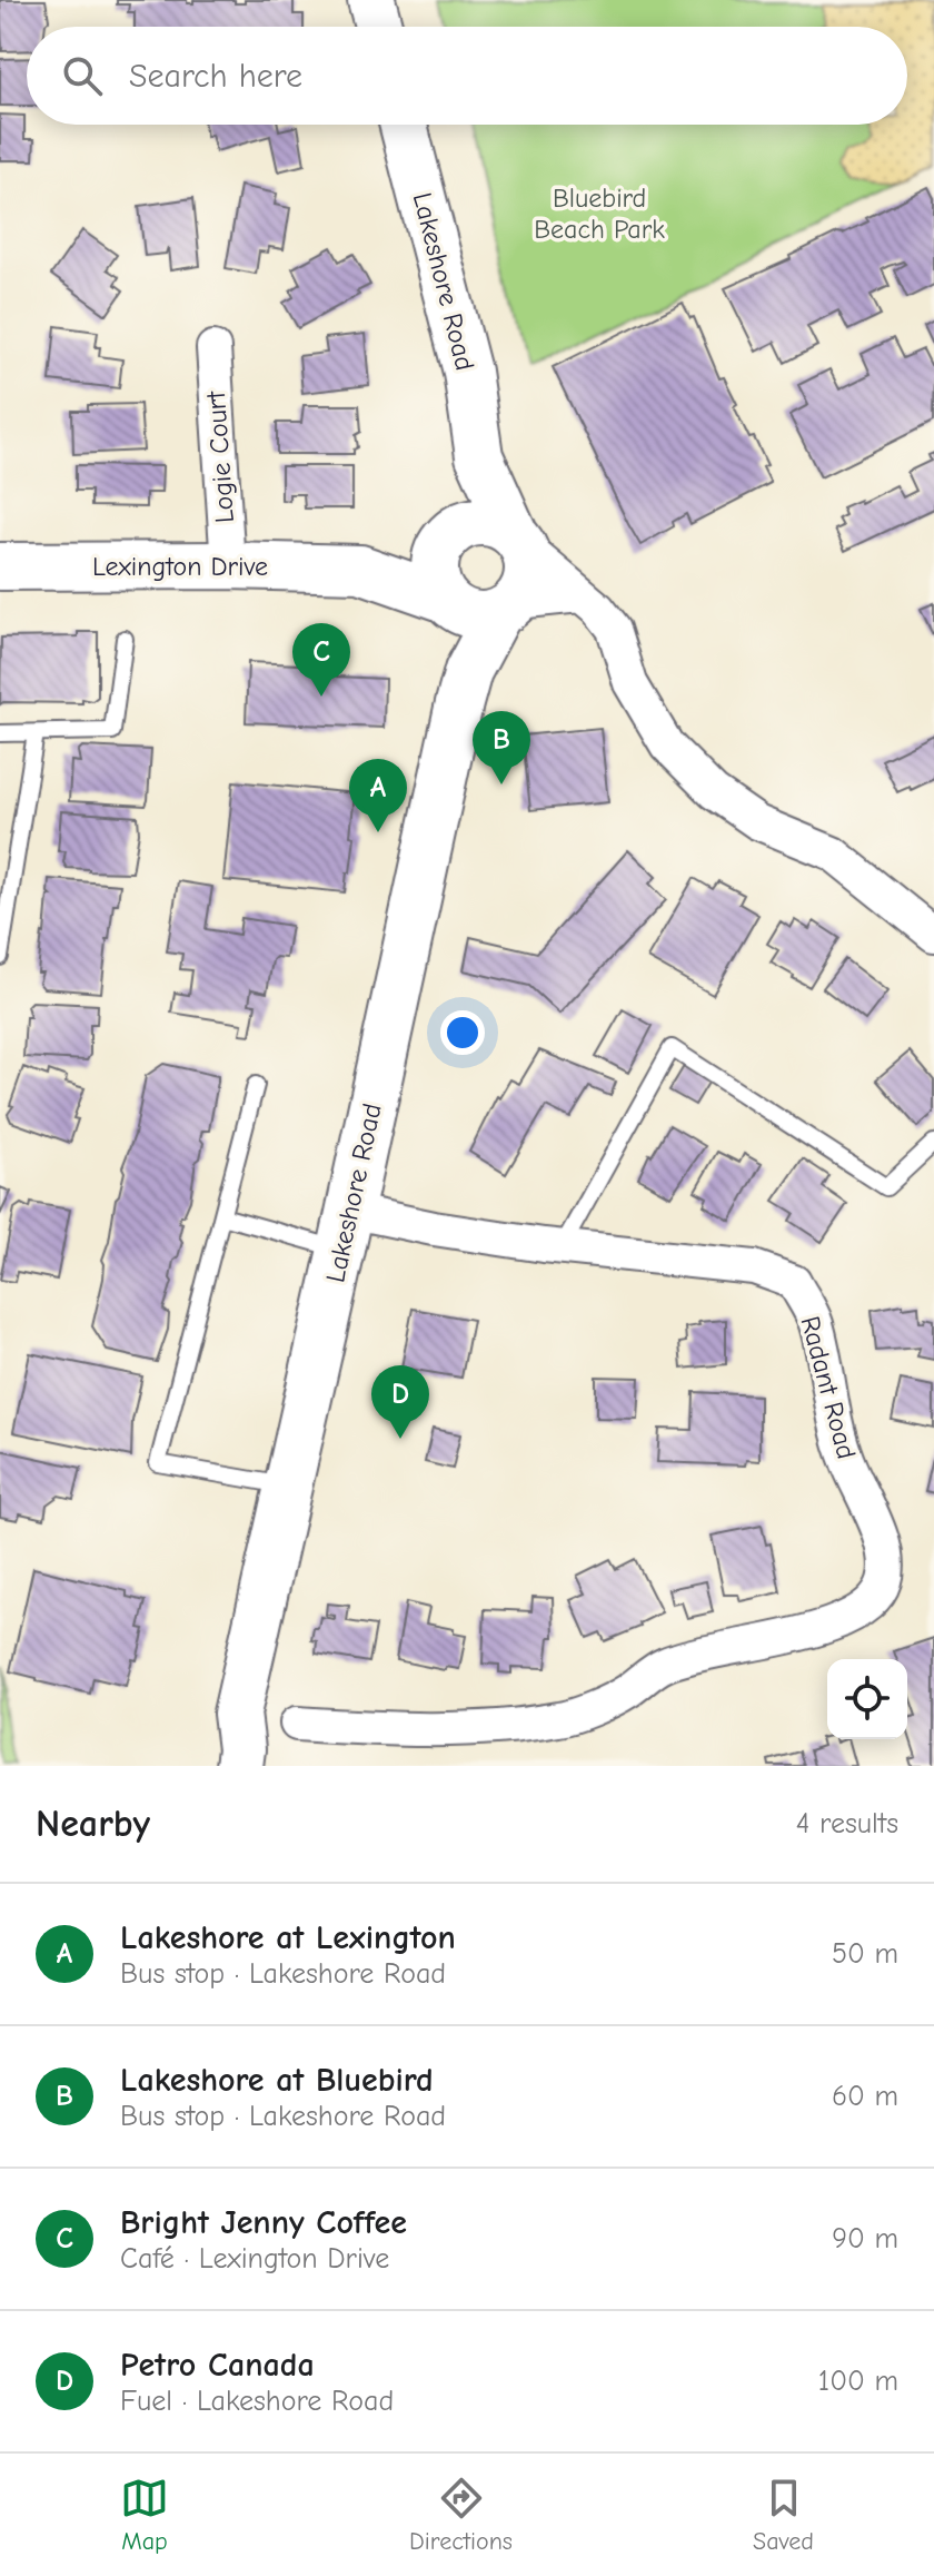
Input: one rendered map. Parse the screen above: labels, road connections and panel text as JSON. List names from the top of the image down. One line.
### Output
{"streets":{"main road":["Lakeshore Road","Lexington Drive"],"street":["Logie Court","Radant Road"]},"crossings":[["Lakeshore Road","Lexington Drive"],["Lakeshore Road","Radant Road"],["Logie Court","Lexington Drive"]],"parks":["Bluebird Beach Park"],"page":{"search":"Search here","pins":["C","B","A","D"],"heading":["Nearby","4 results"],"list":[{"mark":"A","name":"Lakeshore at Lexington","note":"Bus stop · Lakeshore Road","value":"50 m"},{"mark":"B","name":"Lakeshore at Bluebird","note":"Bus stop · Lakeshore Road","value":"60 m"},{"mark":"C","name":"Bright Jenny Coffee","note":"Café · Lexington Drive","value":"90 m"},{"mark":"D","name":"Petro Canada","note":"Fuel · Lakeshore Road","value":"100 m"}],"nav":["Map","Directions","Saved"]}}
